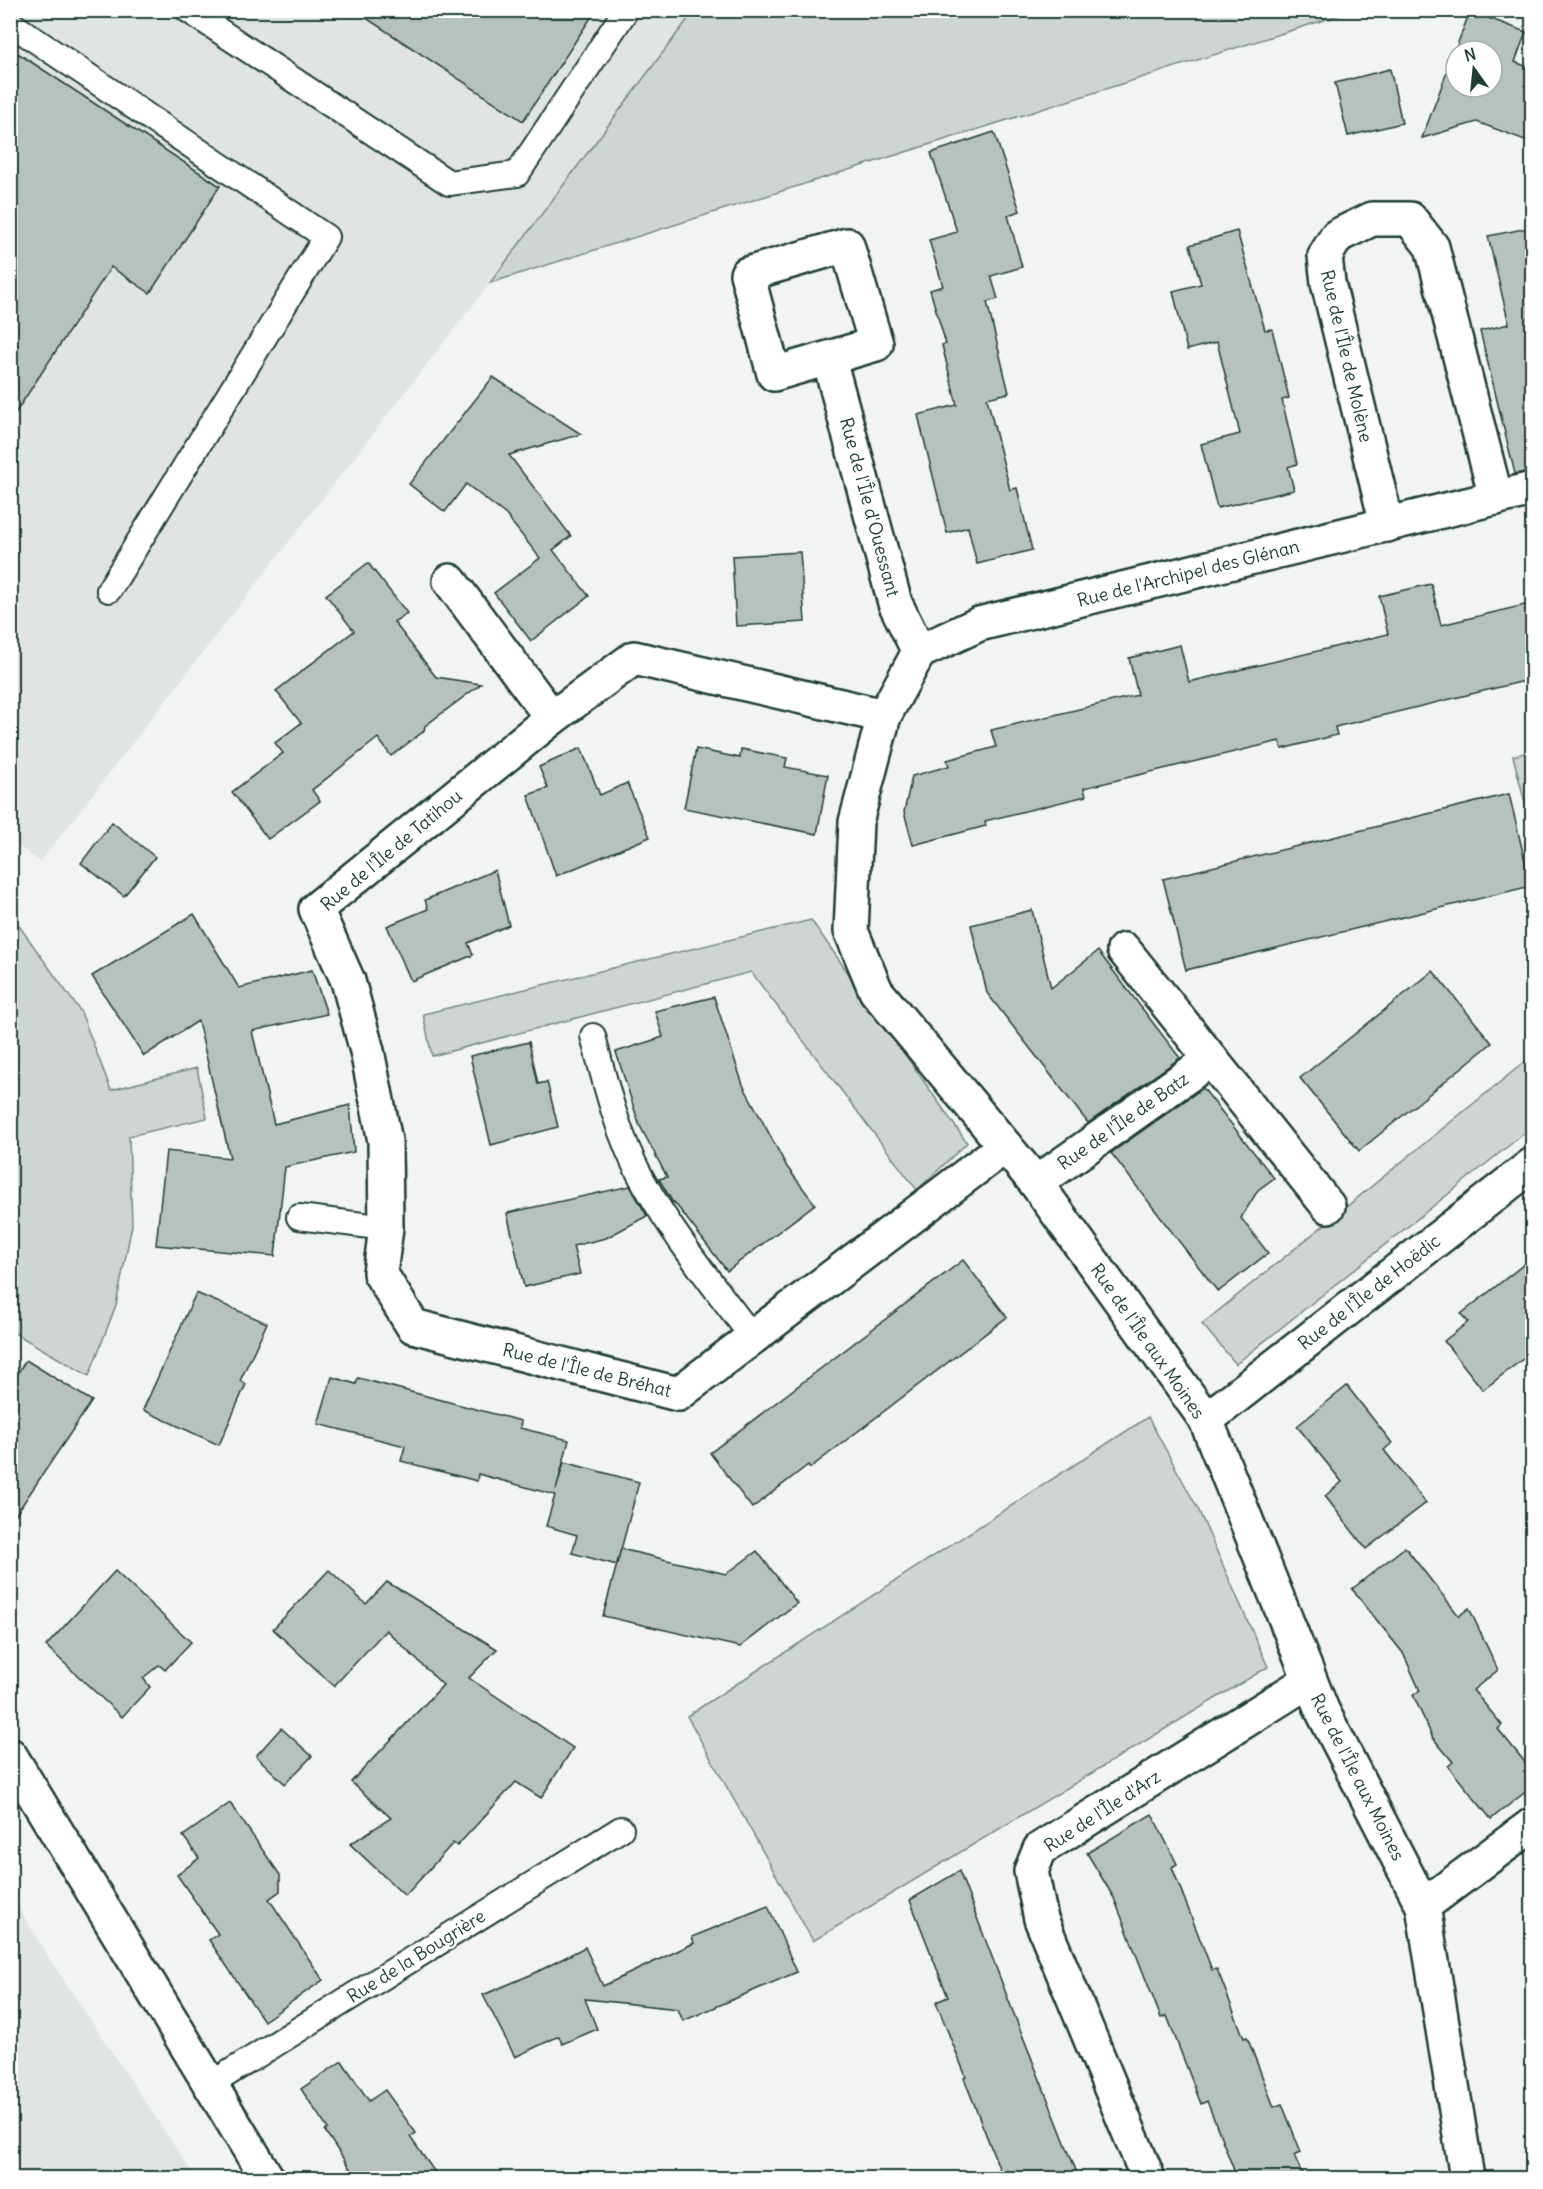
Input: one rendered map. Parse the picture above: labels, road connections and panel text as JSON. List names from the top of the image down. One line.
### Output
{"streets":{"street":["Rue de l'Île de Molène","Rue de l'Île d'Ouessant","Rue de l'Archipel des Glénan","Rue de l'Île de Tatihou","Rue de l'Île de Batz","Rue de l'Île de Hoëdic","Rue de l'Île aux Moines","Rue de l'Île de Bréhat","Rue de l'Île d'Arz"],"lane":["Rue de la Bougrière"]},"crossings":[["Rue de l'Île de Molène","Rue de l'Archipel des Glénan"],["Rue de l'Île d'Ouessant","Rue de l'Archipel des Glénan"],["Rue de l'Île de Tatihou","Rue de l'Île aux Moines"],["Rue de l'Île de Tatihou","Rue de l'Île de Bréhat"],["Rue de l'Île de Batz","Rue de l'Île aux Moines"],["Rue de l'Île de Hoëdic","Rue de l'Île aux Moines"],["Rue de l'Île aux Moines","Rue de l'Île de Bréhat"],["Rue de l'Île aux Moines","Rue de l'Île d'Arz"]],"north":"top"}
